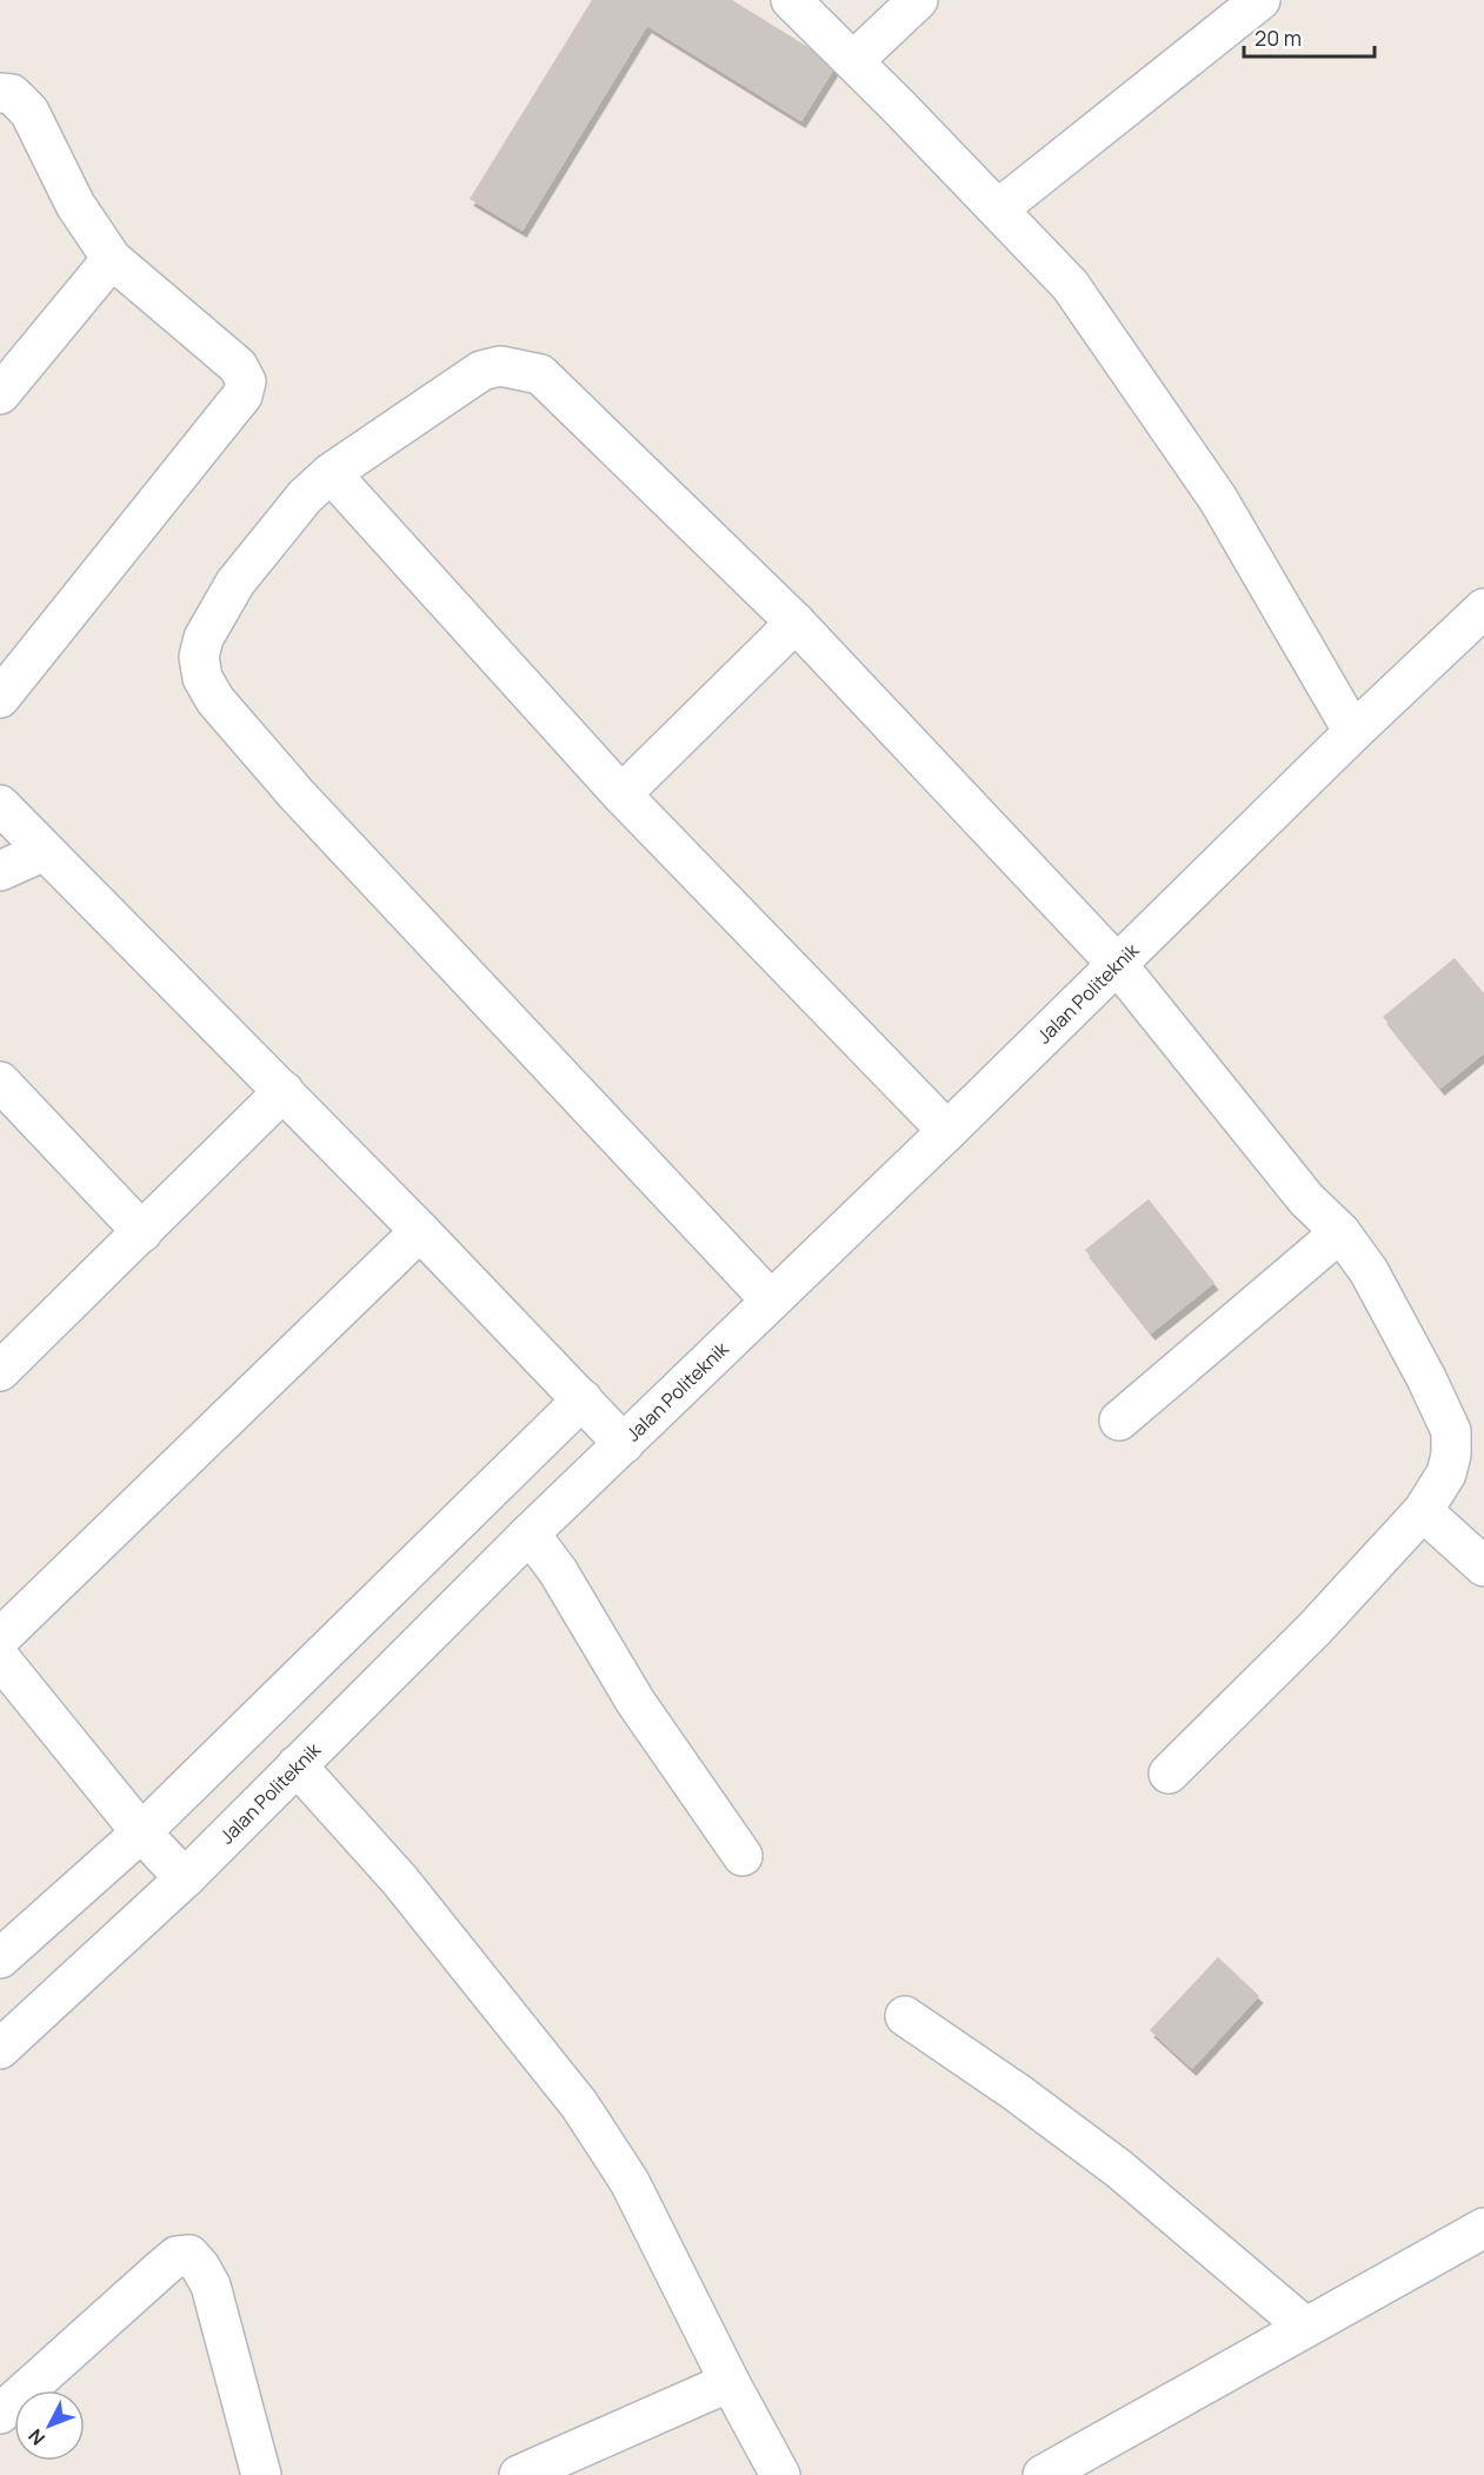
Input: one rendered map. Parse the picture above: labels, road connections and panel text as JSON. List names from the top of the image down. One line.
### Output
{"streets":{"street":["Jalan Politeknik"]},"scale_bar":"20 m","north":"bottom left"}
